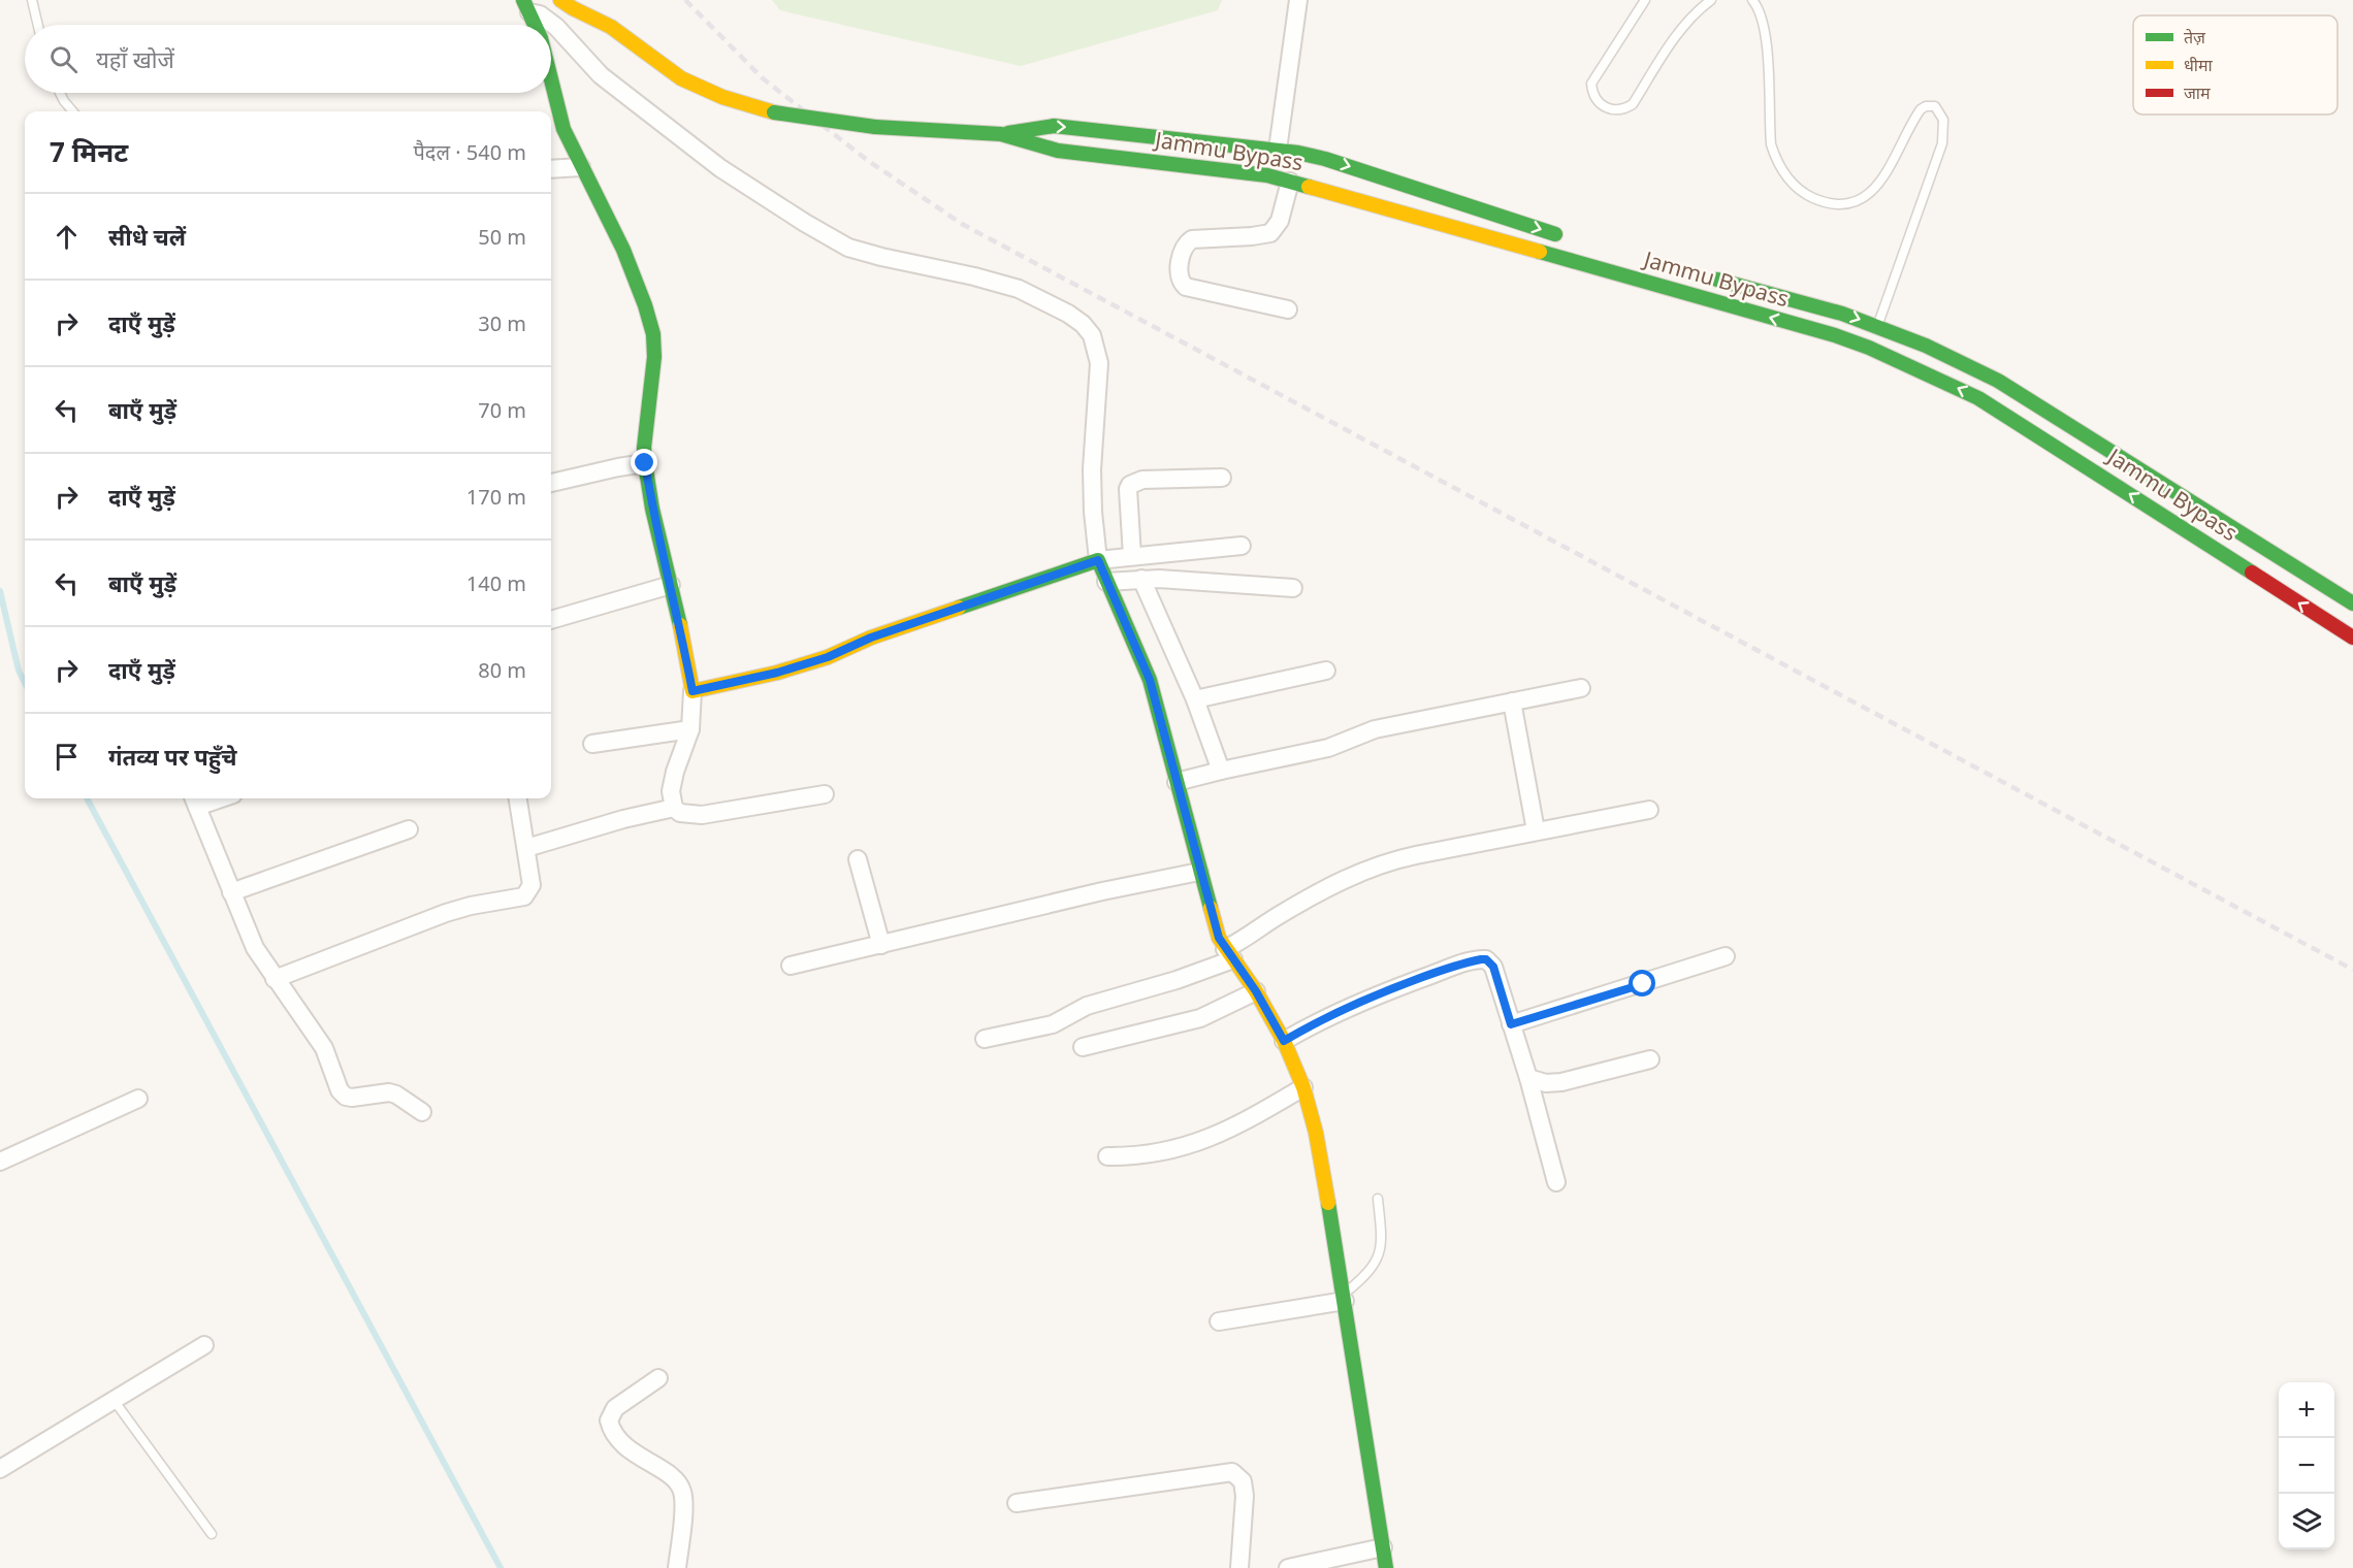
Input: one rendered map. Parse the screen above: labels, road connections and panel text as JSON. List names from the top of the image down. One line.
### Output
{"streets":{"main road":["Jammu Bypass"]},"legend":["तेज़","धीमा","जाम"],"page":{"search":"यहाँ खोजें","heading":["7 मिनट","पैदल · 540 m"],"list":[["सीधे चलें","50 m"],["दाएँ मुड़ें","30 m"],["बाएँ मुड़ें","70 m"],["दाएँ मुड़ें","170 m"],["बाएँ मुड़ें","140 m"],["दाएँ मुड़ें","80 m"],"गंतव्य पर पहुँचे"],"map_buttons":["+","−"]}}
